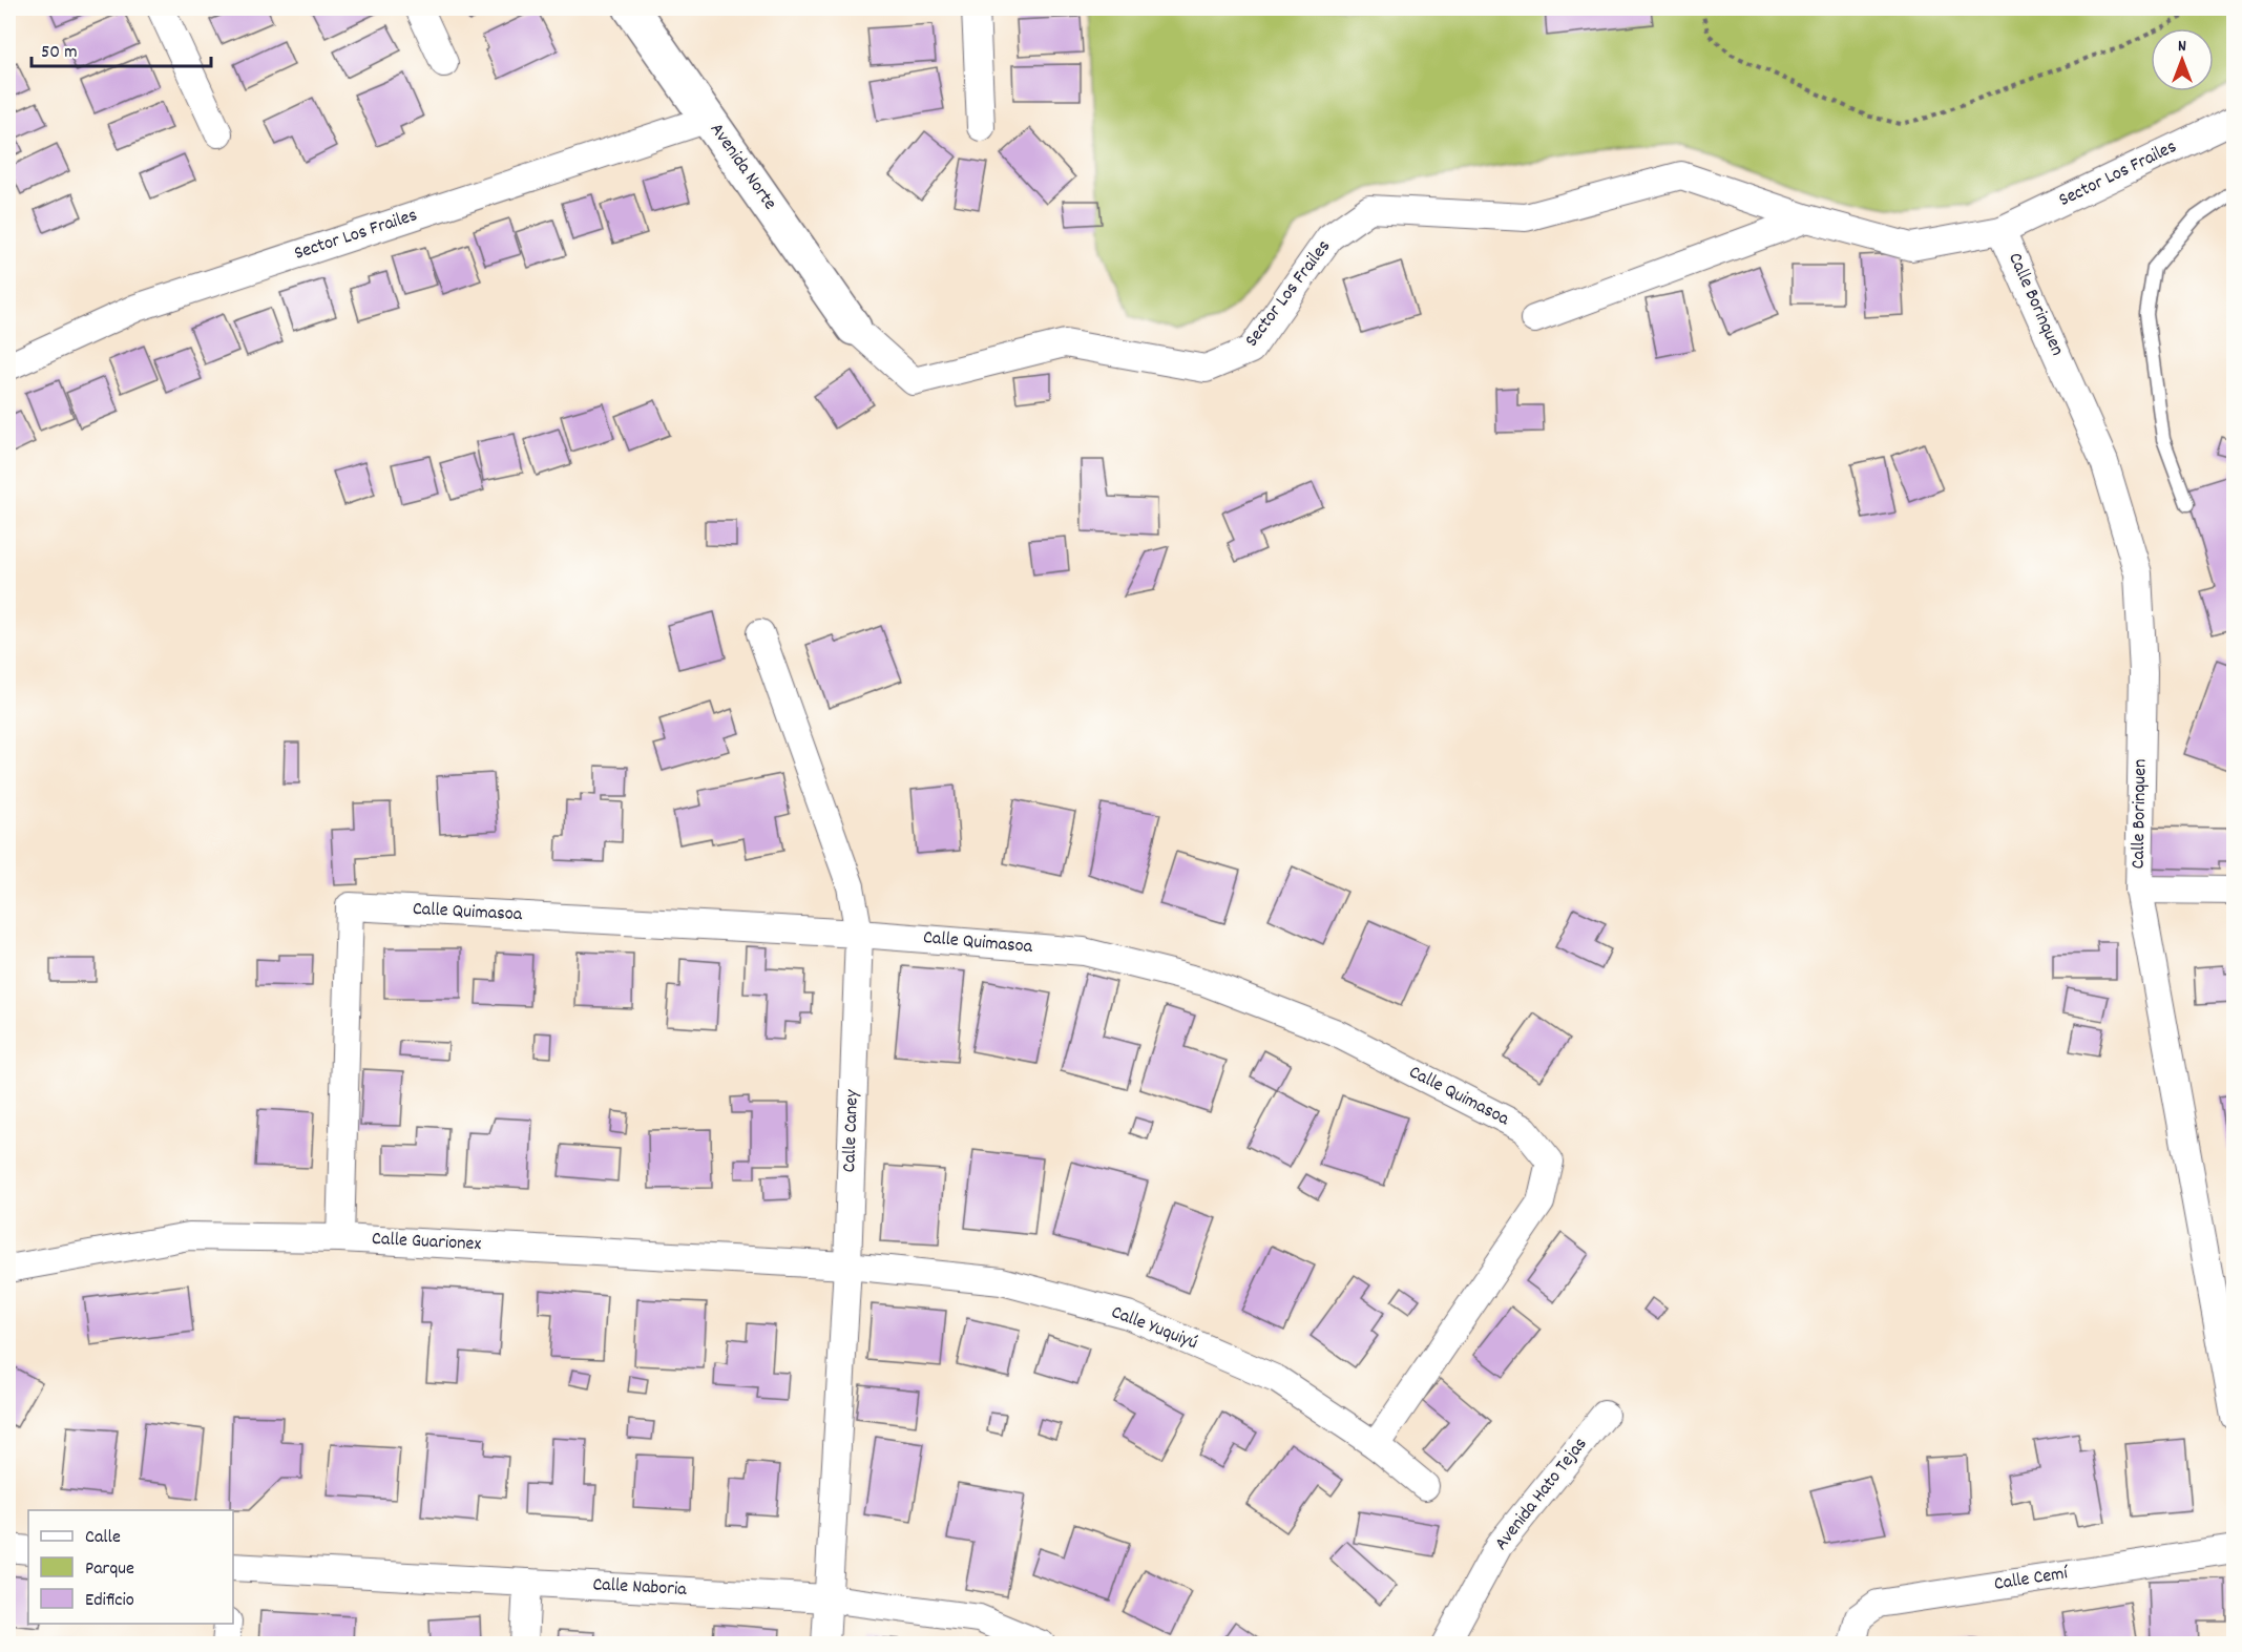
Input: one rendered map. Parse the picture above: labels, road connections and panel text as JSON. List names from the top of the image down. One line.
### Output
{"streets":{"street":["Avenida Norte","Sector Los Frailes","Calle Borinquen","Calle Quimasoa","Calle Caney","Calle Guarionex","Calle Yuquiyú","Avenida Hato Tejas","Calle Cemí","Calle Naboria"]},"crossings":[["Avenida Norte","Sector Los Frailes"],["Sector Los Frailes","Calle Borinquen"],["Calle Quimasoa","Calle Caney"],["Calle Quimasoa","Calle Guarionex"],["Calle Quimasoa","Calle Yuquiyú"],["Calle Caney","Calle Guarionex"],["Calle Caney","Calle Yuquiyú"],["Calle Caney","Calle Naboria"],["Calle Guarionex","Calle Yuquiyú"]],"legend":["Calle","Parque","Edificio"],"scale_bar":"50 m","north":"top"}
